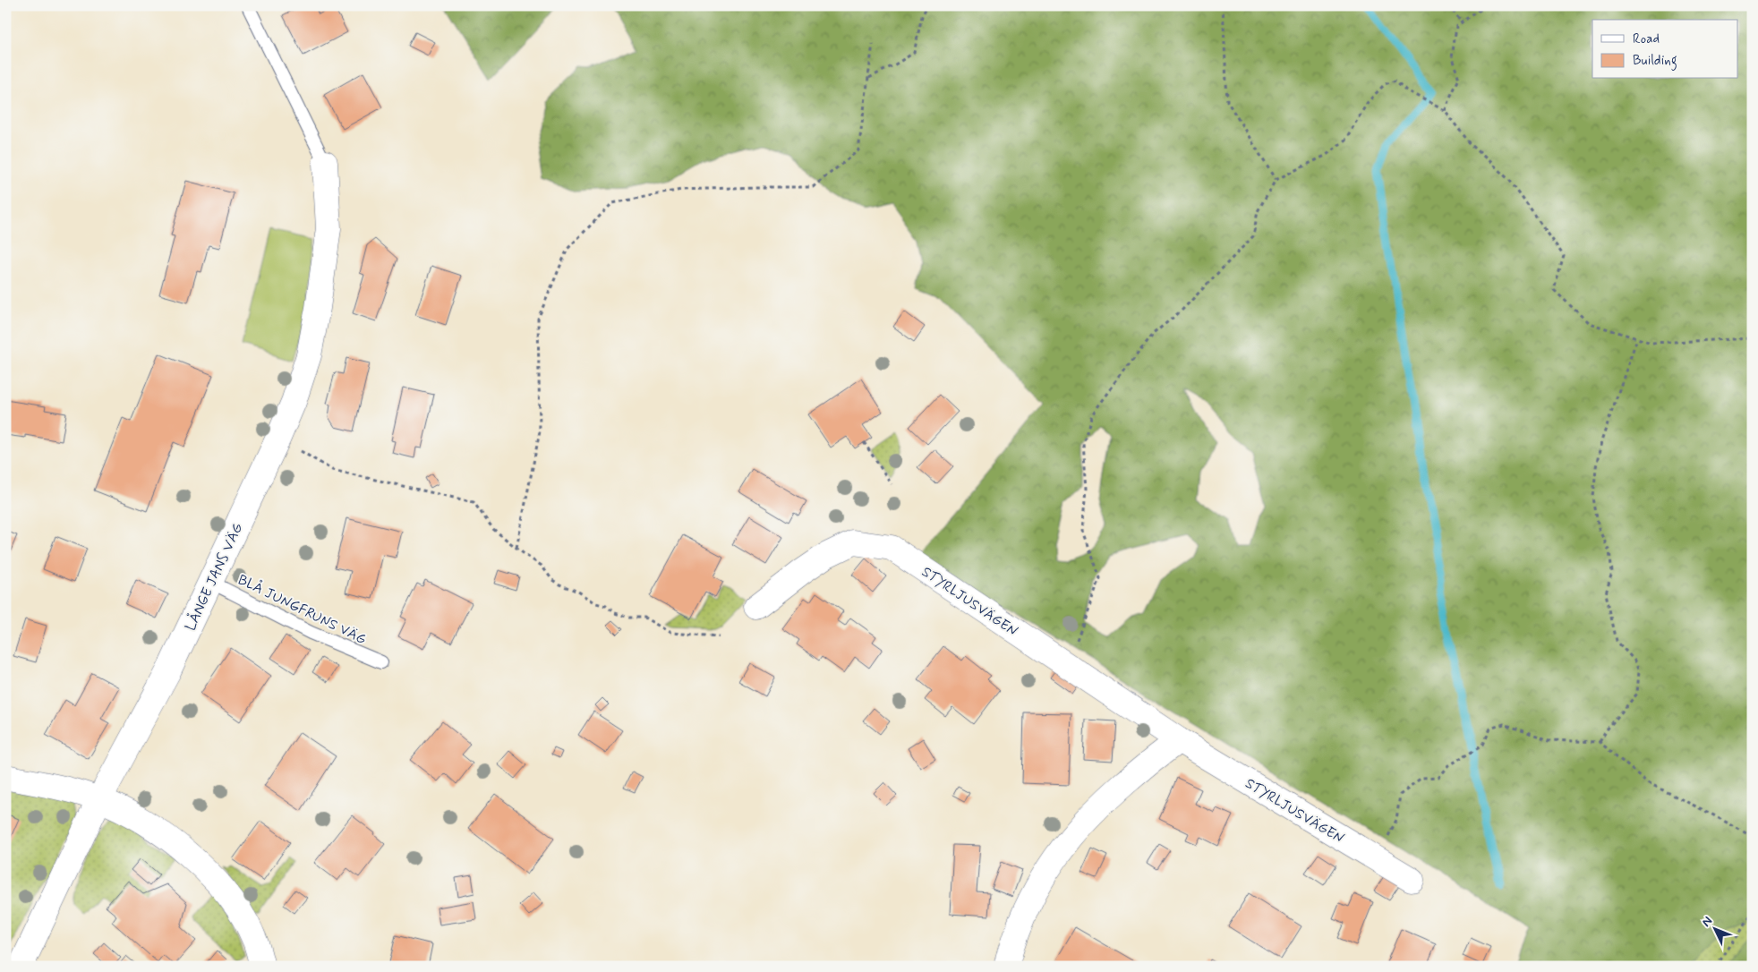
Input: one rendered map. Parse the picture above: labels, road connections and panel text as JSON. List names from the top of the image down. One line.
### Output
{"streets":{"street":["LÅNGE JANS VÄG","STYRLJUSVÄGEN"],"lane":["BLÅ JUNGFRUNS VÄG"]},"crossings":[["LÅNGE JANS VÄG","BLÅ JUNGFRUNS VÄG"]],"legend":["Road","Building"],"north":"top left"}
